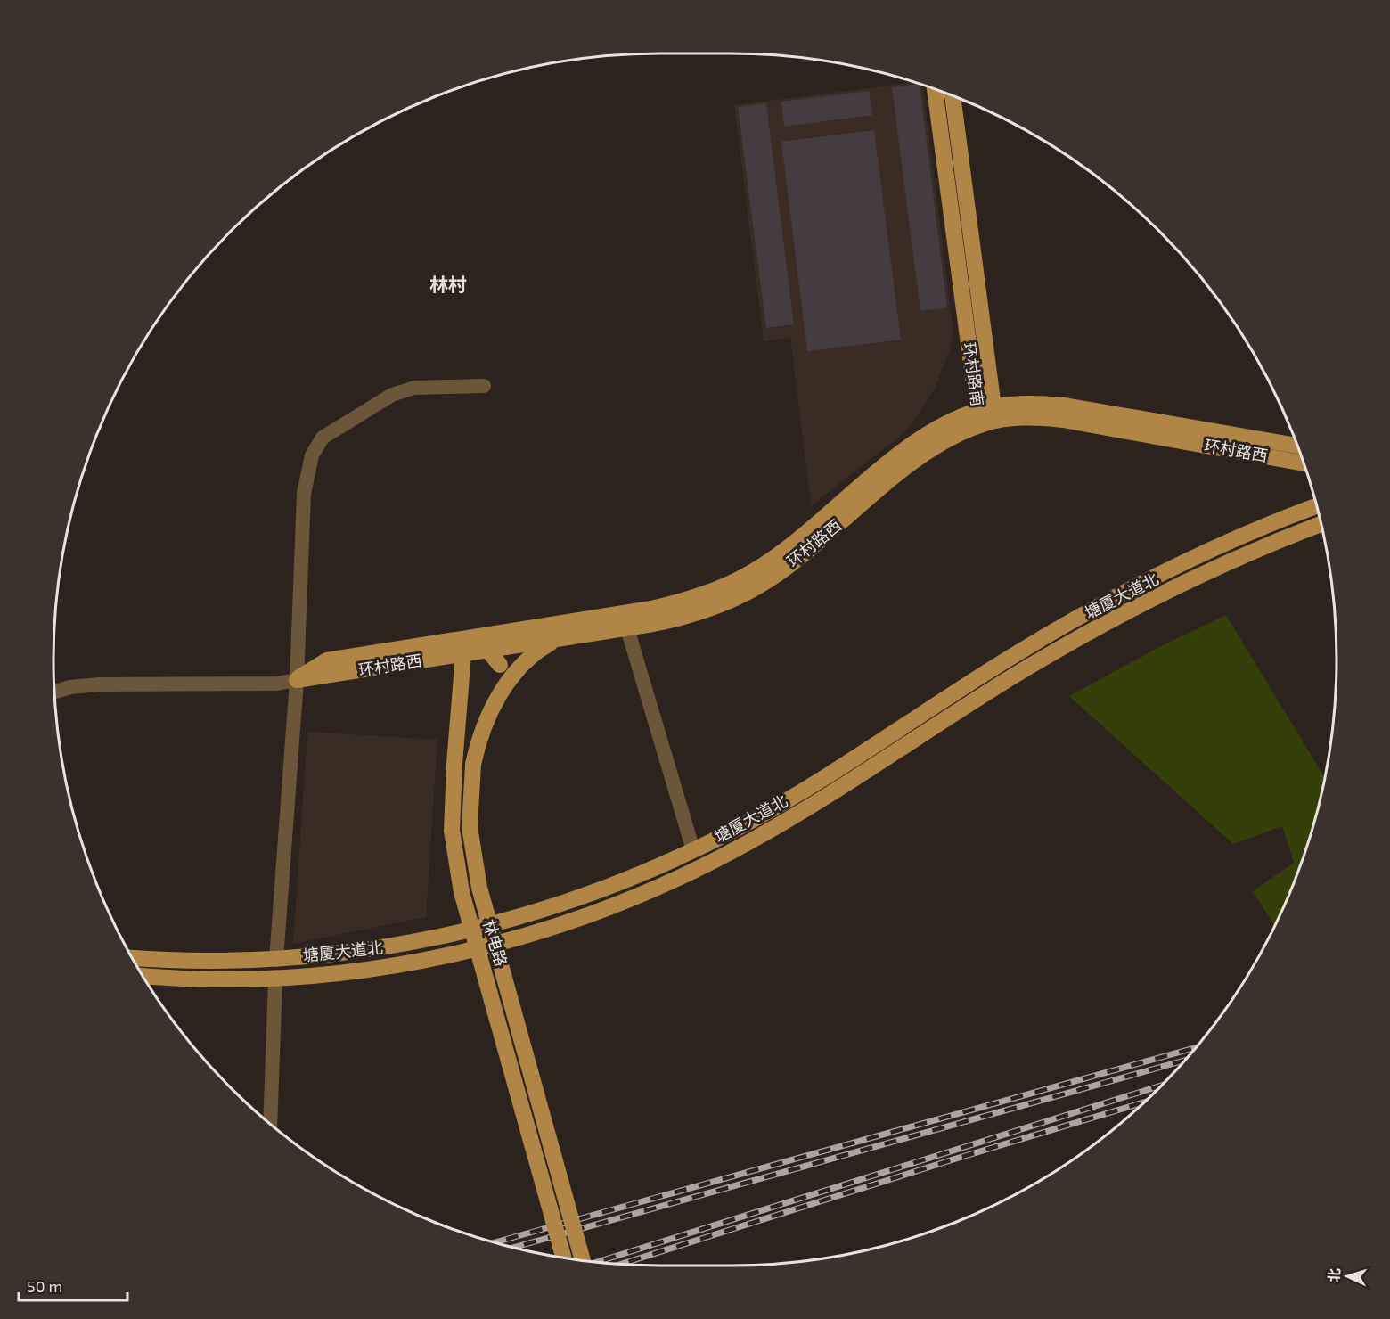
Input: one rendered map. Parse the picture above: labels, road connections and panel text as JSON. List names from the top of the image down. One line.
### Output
{"streets":{"main road":["环村路南","环村路西","塘厦大道北","林电路"]},"crossings":[["环村路南","环村路西"],["环村路西","林电路"]],"districts":["林村"],"scale_bar":"50 m","north":"left"}
